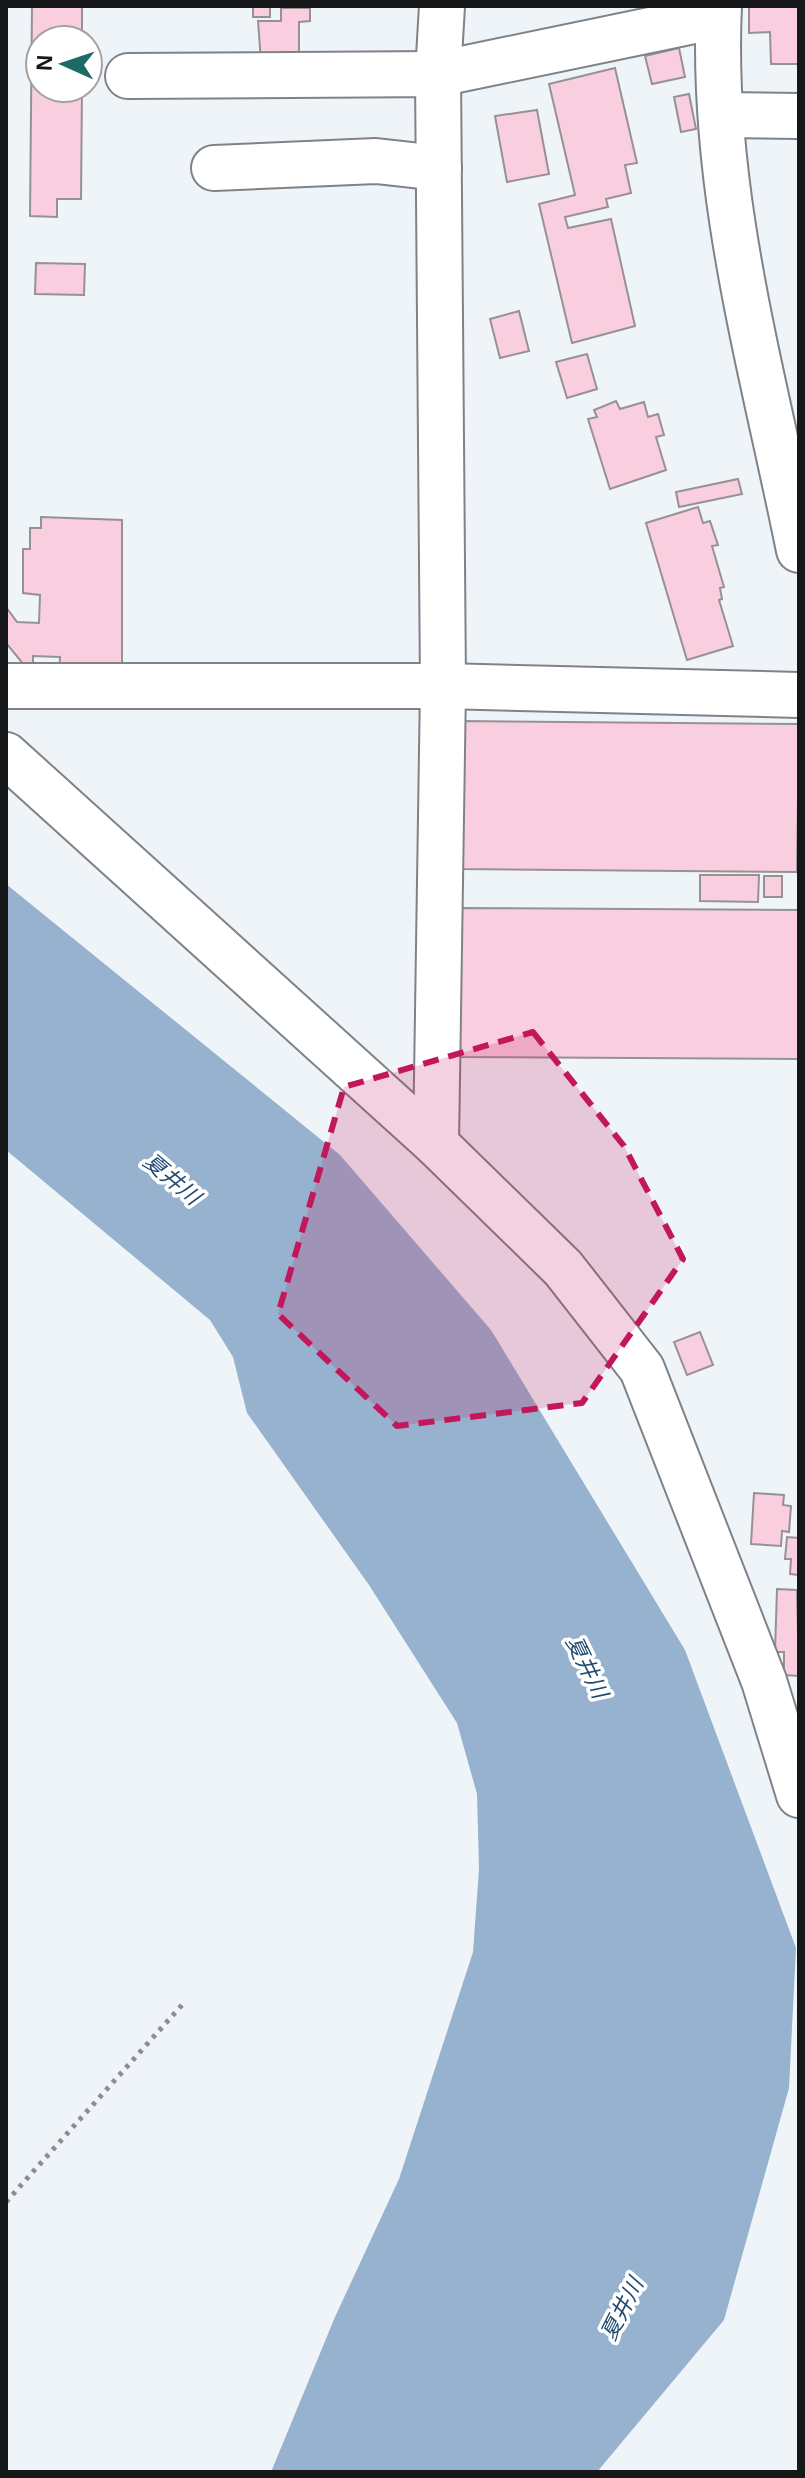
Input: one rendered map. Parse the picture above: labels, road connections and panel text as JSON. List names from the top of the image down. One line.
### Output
{"water":["夏井川"],"north":"left"}
